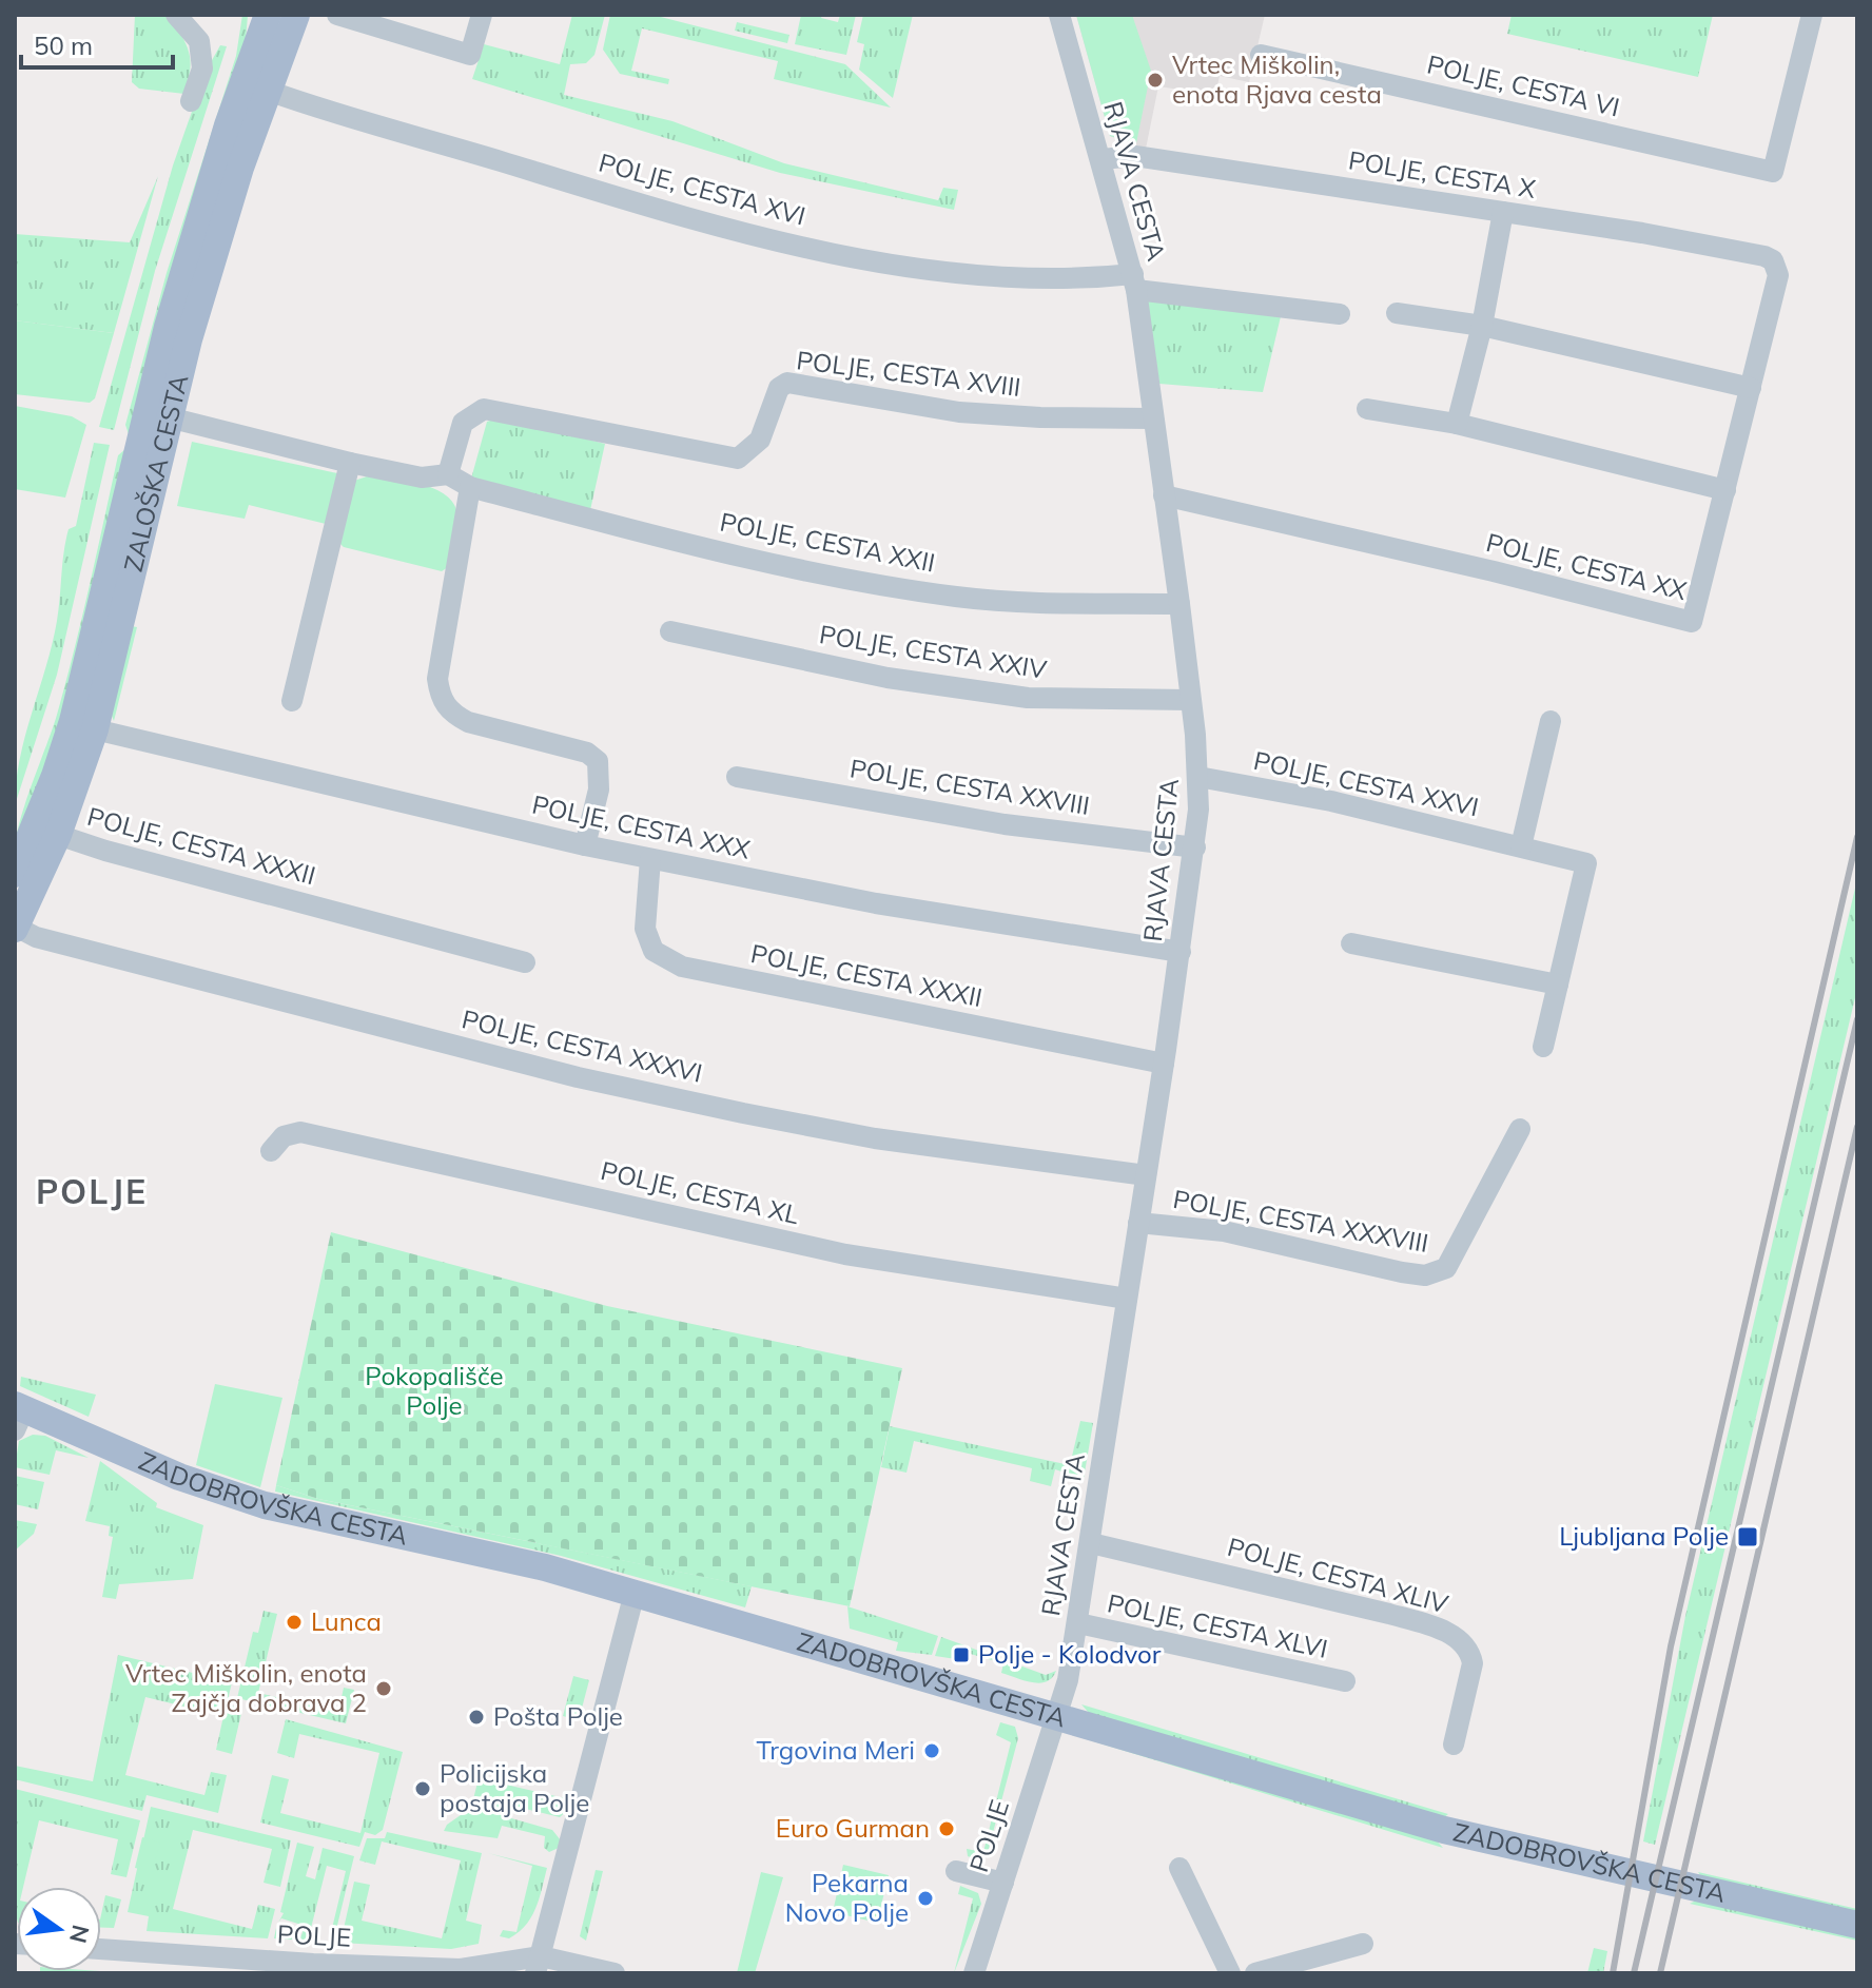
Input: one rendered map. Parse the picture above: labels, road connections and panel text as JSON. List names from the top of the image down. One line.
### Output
{"streets":{"main road":["ZALOŠKA CESTA","ZADOBROVŠKA CESTA"],"street":["POLJE, CESTA VI","POLJE, CESTA X","RJAVA CESTA","POLJE, CESTA XVI","POLJE, CESTA XVIII","POLJE, CESTA XXII","POLJE, CESTA XX","POLJE, CESTA XXIV","POLJE, CESTA XXVI","POLJE, CESTA XXVIII","POLJE, CESTA XXX","POLJE, CESTA XXXII","POLJE, CESTA XXXVI","POLJE, CESTA XL","POLJE, CESTA XXXVIII","POLJE, CESTA XLIV","POLJE, CESTA XLVI","POLJE"]},"crossings":[["POLJE, CESTA X","RJAVA CESTA"],["RJAVA CESTA","POLJE, CESTA XVI"],["RJAVA CESTA","POLJE, CESTA XVIII"],["RJAVA CESTA","POLJE, CESTA XXII"],["RJAVA CESTA","POLJE, CESTA XX"],["RJAVA CESTA","POLJE, CESTA XXIV"],["RJAVA CESTA","POLJE, CESTA XXVI"],["RJAVA CESTA","POLJE, CESTA XXVIII"],["RJAVA CESTA","POLJE, CESTA XXX"],["RJAVA CESTA","POLJE, CESTA XXXII"],["RJAVA CESTA","POLJE, CESTA XXXVI"],["RJAVA CESTA","POLJE, CESTA XL"],["RJAVA CESTA","POLJE, CESTA XXXVIII"],["RJAVA CESTA","ZADOBROVŠKA CESTA"],["RJAVA CESTA","POLJE, CESTA XLIV"],["RJAVA CESTA","POLJE, CESTA XLVI"],["RJAVA CESTA","POLJE"],["POLJE, CESTA XVI","ZALOŠKA CESTA"],["POLJE, CESTA XVIII","POLJE, CESTA XXII"],["ZALOŠKA CESTA","POLJE, CESTA XXII"],["ZALOŠKA CESTA","POLJE, CESTA XXX"],["ZALOŠKA CESTA","POLJE, CESTA XXXII"],["ZALOŠKA CESTA","POLJE, CESTA XXXVI"],["POLJE, CESTA XXX","POLJE, CESTA XXXII"],["ZADOBROVŠKA CESTA","POLJE"]],"districts":["POLJE"],"parks":["Pokopališče Polje"],"places":{"other":["Vrtec Miškolin, enota Rjava cesta","Lunca","Vrtec Miškolin, enota Zajčja dobrava 2","Pošta Polje","Trgovina Meri","Policijska postaja Polje","Euro Gurman","Pekarna Novo Polje"],"transit":["Ljubljana Polje","Polje - Kolodvor"]},"scale_bar":"50 m","north":"right"}
